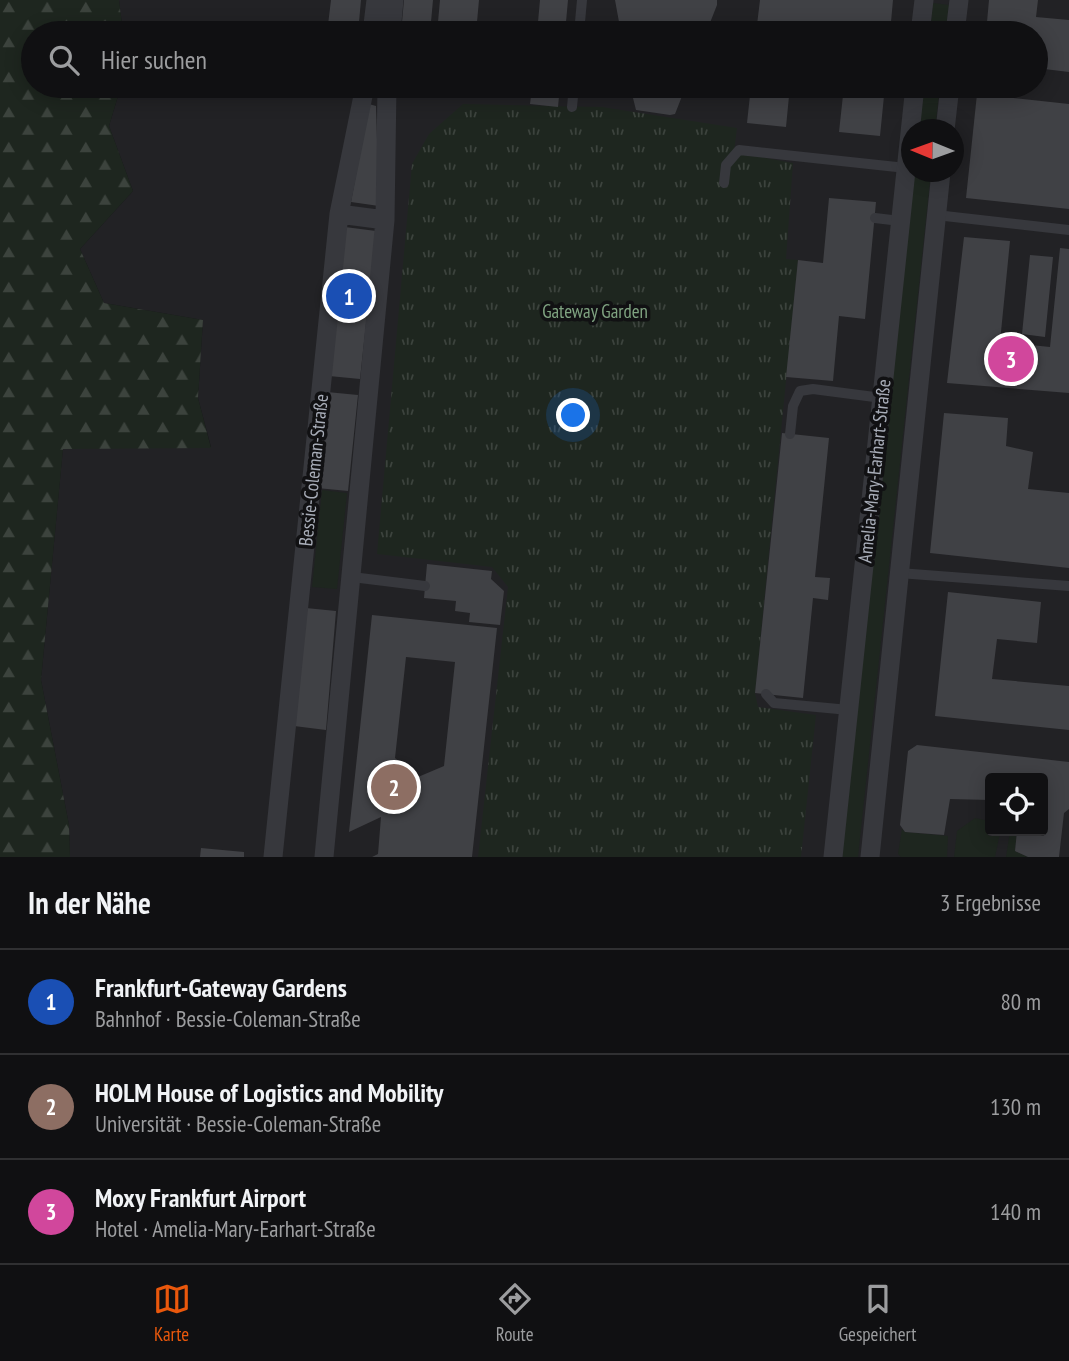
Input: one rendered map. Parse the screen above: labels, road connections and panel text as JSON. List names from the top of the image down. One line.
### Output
{"streets":{"street":["Bessie-Coleman-Straße","Amelia-Mary-Earhart-Straße"]},"parks":["Gateway Garden"],"north":"left","page":{"search":"Hier suchen","pins":["1","3","2"],"heading":["In der Nähe","3 Ergebnisse"],"list":[{"mark":"1","name":"Frankfurt-Gateway Gardens","note":"Bahnhof · Bessie-Coleman-Straße","value":"80 m"},{"mark":"2","name":"HOLM House of Logistics and Mobility","note":"Universität · Bessie-Coleman-Straße","value":"130 m"},{"mark":"3","name":"Moxy Frankfurt Airport","note":"Hotel · Amelia-Mary-Earhart-Straße","value":"140 m"}],"nav":["Karte","Route","Gespeichert"]}}
